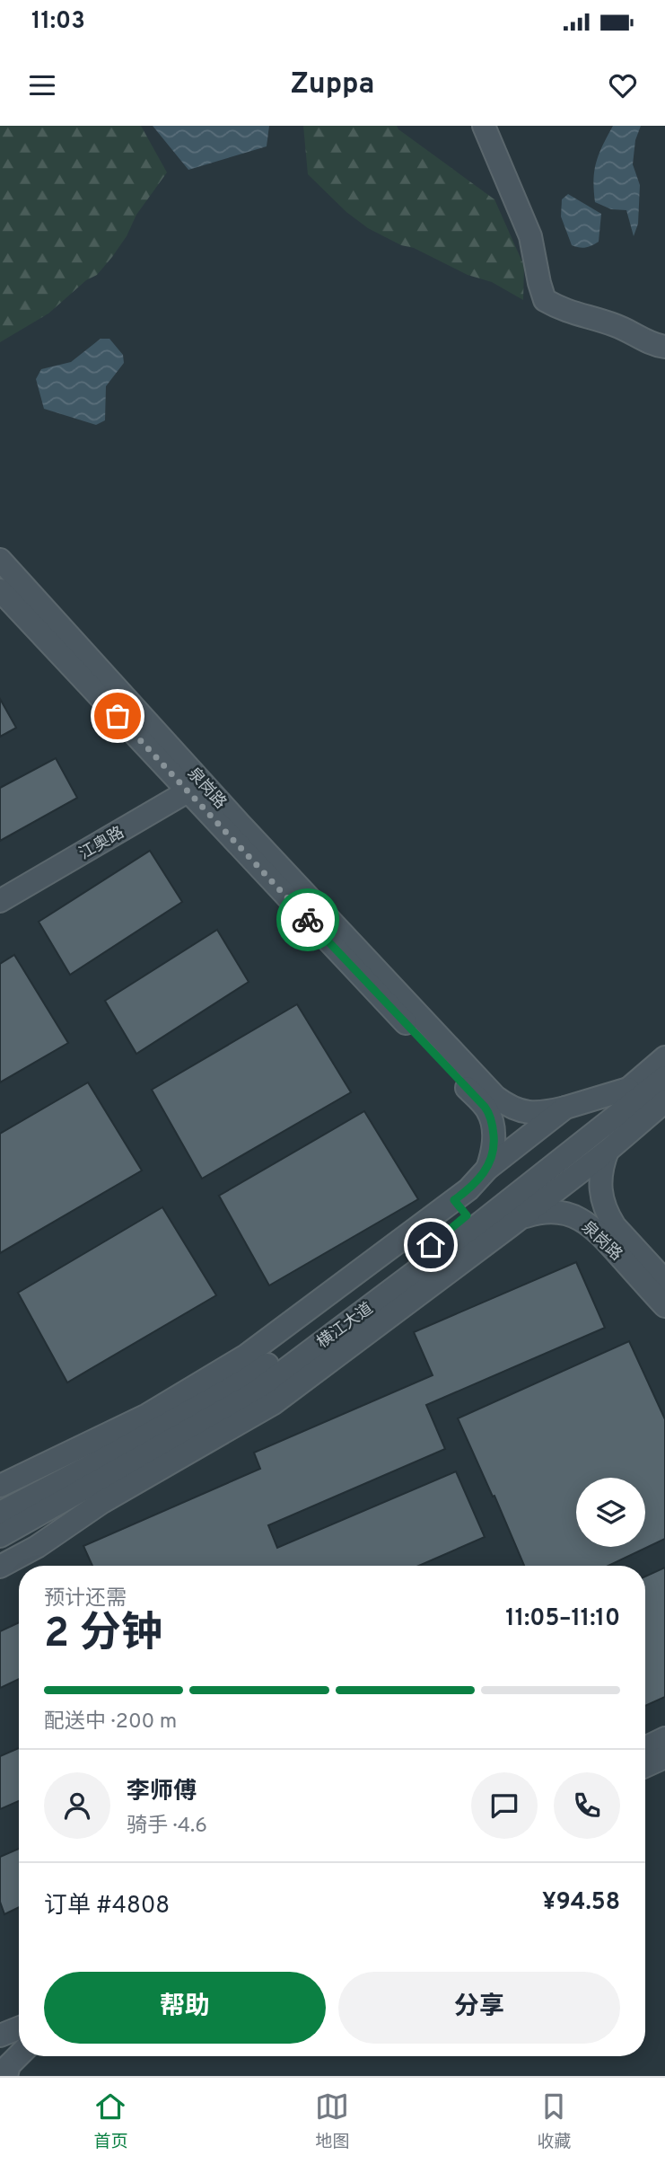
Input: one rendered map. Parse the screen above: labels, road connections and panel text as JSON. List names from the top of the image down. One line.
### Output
{"streets":{"street":["泉岗路","江奥路","横江大道"]},"crossings":[["泉岗路","江奥路"]],"page":{"status":"11:03","header":"Zuppa","heading":["2 分钟","预计还需","11:05–11:10"],"panel":["李师傅","骑手 · 4.6","订单 #4808","¥94.58"],"bar":"配送中 · 200 m","buttons":["帮助","分享"],"tabs":["首页","地图","收藏"]}}
